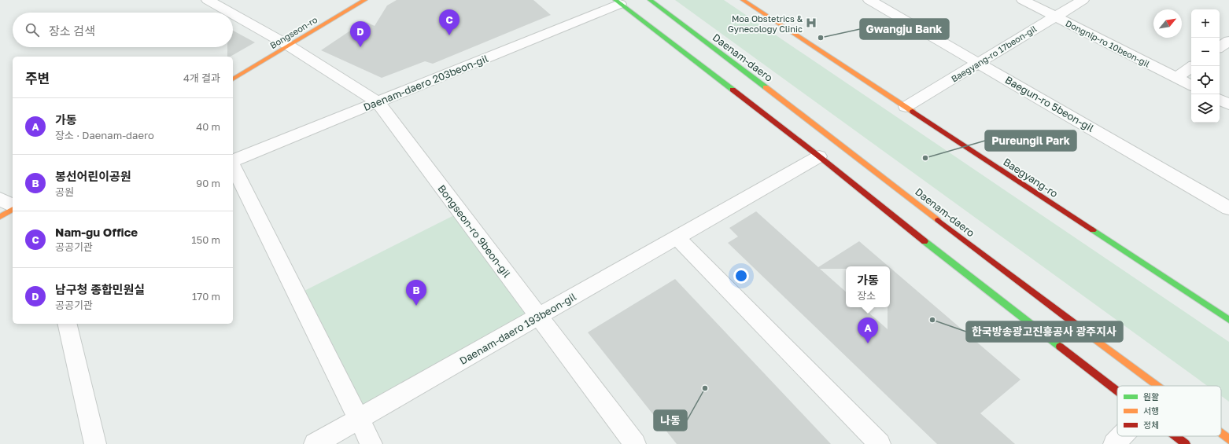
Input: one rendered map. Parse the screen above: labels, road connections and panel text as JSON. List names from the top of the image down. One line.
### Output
{"streets":{"main road":["Bongseon-ro","Daenam-daero","Baegyang-ro"],"street":["Dongnip-ro 10beon-gil","Baegyang-ro 17beon-gil","Daenam-daero 203beon-gil","Baegun-ro 5beon-gil","Bongseon-ro 9beon-gil","Daenam-daero 193beon-gil"]},"crossings":[["Bongseon-ro","Bongseon-ro 9beon-gil"],["Dongnip-ro 10beon-gil","Baegyang-ro 17beon-gil"],["Baegyang-ro 17beon-gil","Baegun-ro 5beon-gil"],["Baegyang-ro 17beon-gil","Baegyang-ro"],["Daenam-daero 203beon-gil","Bongseon-ro 9beon-gil"],["Daenam-daero 203beon-gil","Daenam-daero 193beon-gil"],["Bongseon-ro 9beon-gil","Daenam-daero 193beon-gil"]],"places":{"hospital":["Moa Obstetrics & Gynecology Clinic"],"other":["Gwangju Bank","Pureungil Park","한국방송광고진흥공사 광주지사","나동"]},"legend":["원활","서행","정체"],"north":"top right","page":{"map_buttons":["+","−"],"pins":["C","D","B","A"],"search":"장소 검색","heading":["주변","4개 결과"],"list":[{"mark":"A","name":"가동","note":"장소 · Daenam-daero","value":"40 m"},{"mark":"B","name":"봉선어린이공원","note":"공원","value":"90 m"},{"mark":"C","name":"Nam-gu Office","note":"공공기관","value":"150 m"},{"mark":"D","name":"남구청 종합민원실","note":"공공기관","value":"170 m"}],"popup":["가동","장소"]}}
